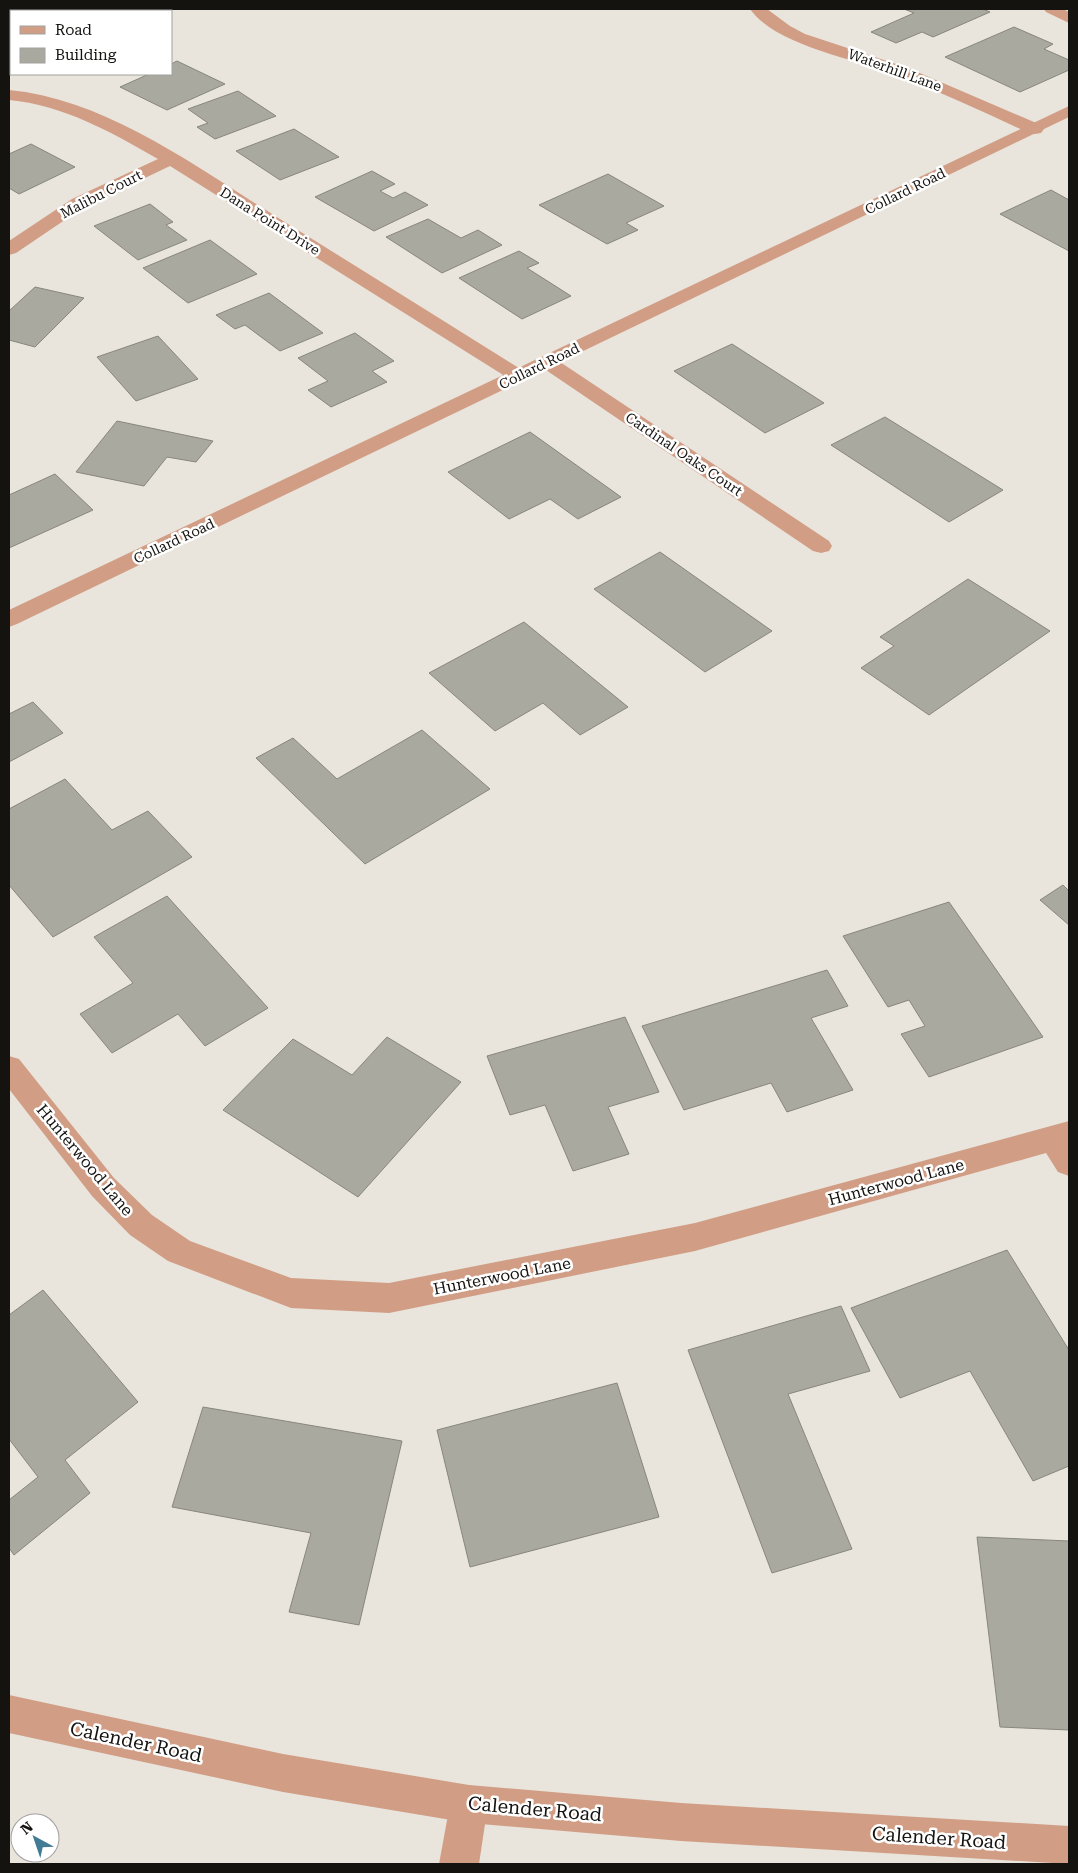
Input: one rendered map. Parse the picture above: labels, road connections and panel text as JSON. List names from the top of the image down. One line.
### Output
{"streets":{"street":["Waterhill Lane","Collard Road","Malibu Court","Dana Point Drive","Cardinal Oaks Court","Hunterwood Lane","Calender Road"]},"crossings":[["Waterhill Lane","Collard Road"],["Collard Road","Dana Point Drive"],["Collard Road","Cardinal Oaks Court"],["Malibu Court","Dana Point Drive"]],"legend":["Road","Building"],"north":"top left"}
